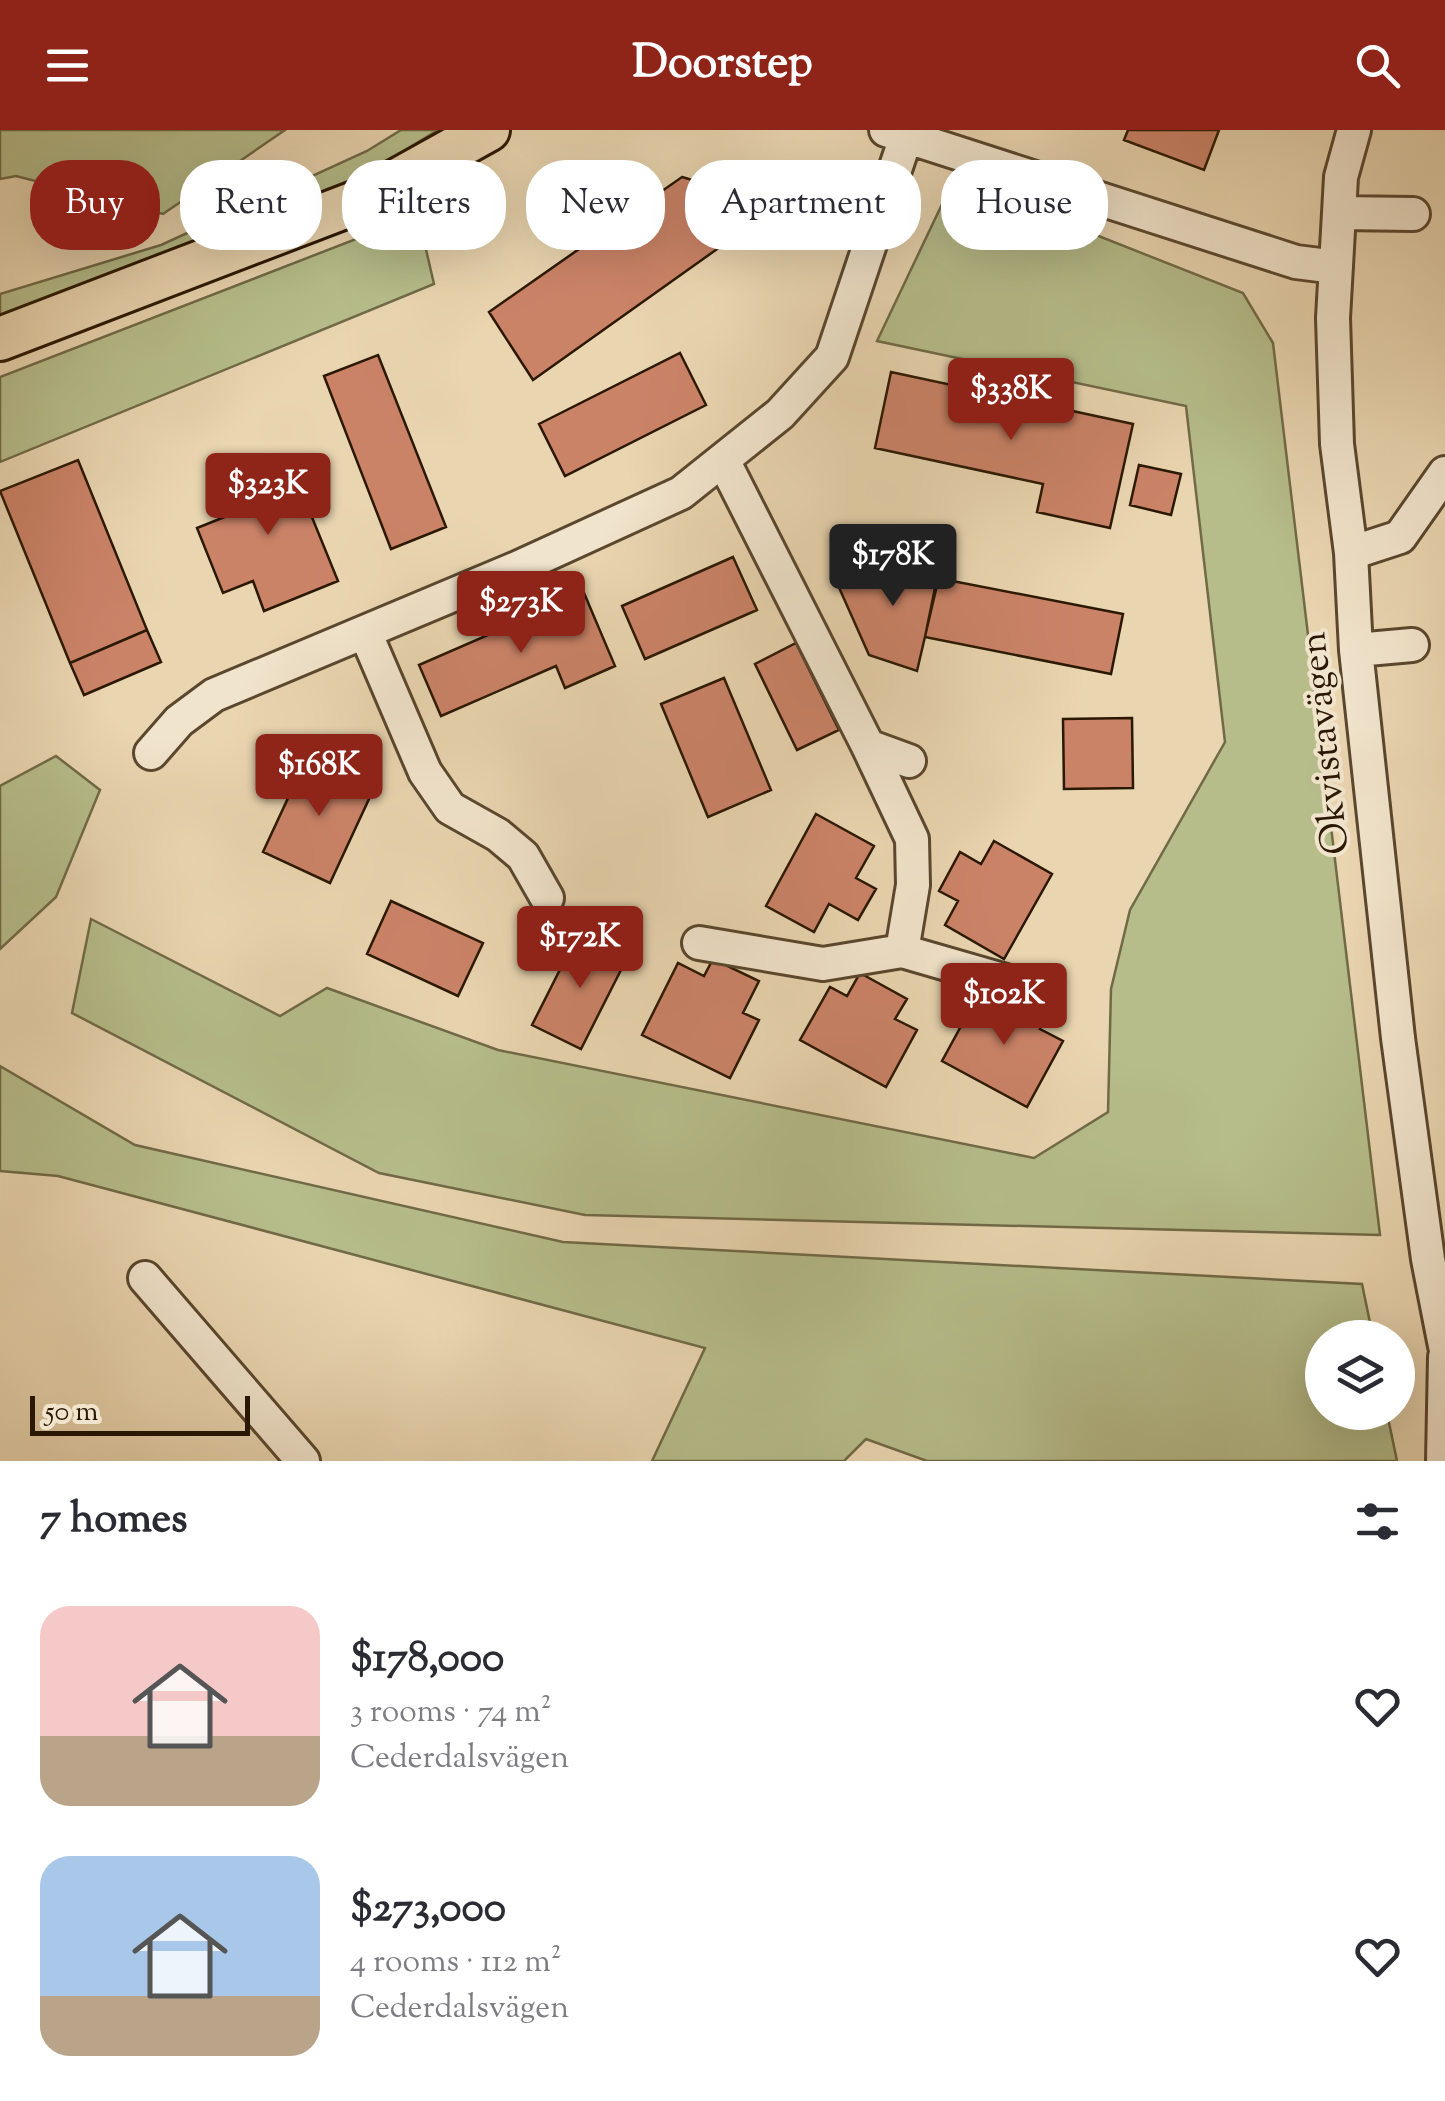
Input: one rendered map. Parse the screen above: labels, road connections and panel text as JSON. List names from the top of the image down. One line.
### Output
{"streets":{"street":["Okvistavägen"]},"scale_bar":"50 m","page":{"header":"Doorstep","chip":["Buy","Rent","Filters","New","Apartment","House"],"price":["$338K","$323K","$178K","$273K","$168K","$172K","$102K"],"scale":"50 m","heading":"7 homes","list":[{"name":"$178,000","note":"3 rooms · 74 m² · Cederdalsvägen"},{"name":"$273,000","note":"4 rooms · 112 m² · Cederdalsvägen"}]}}
